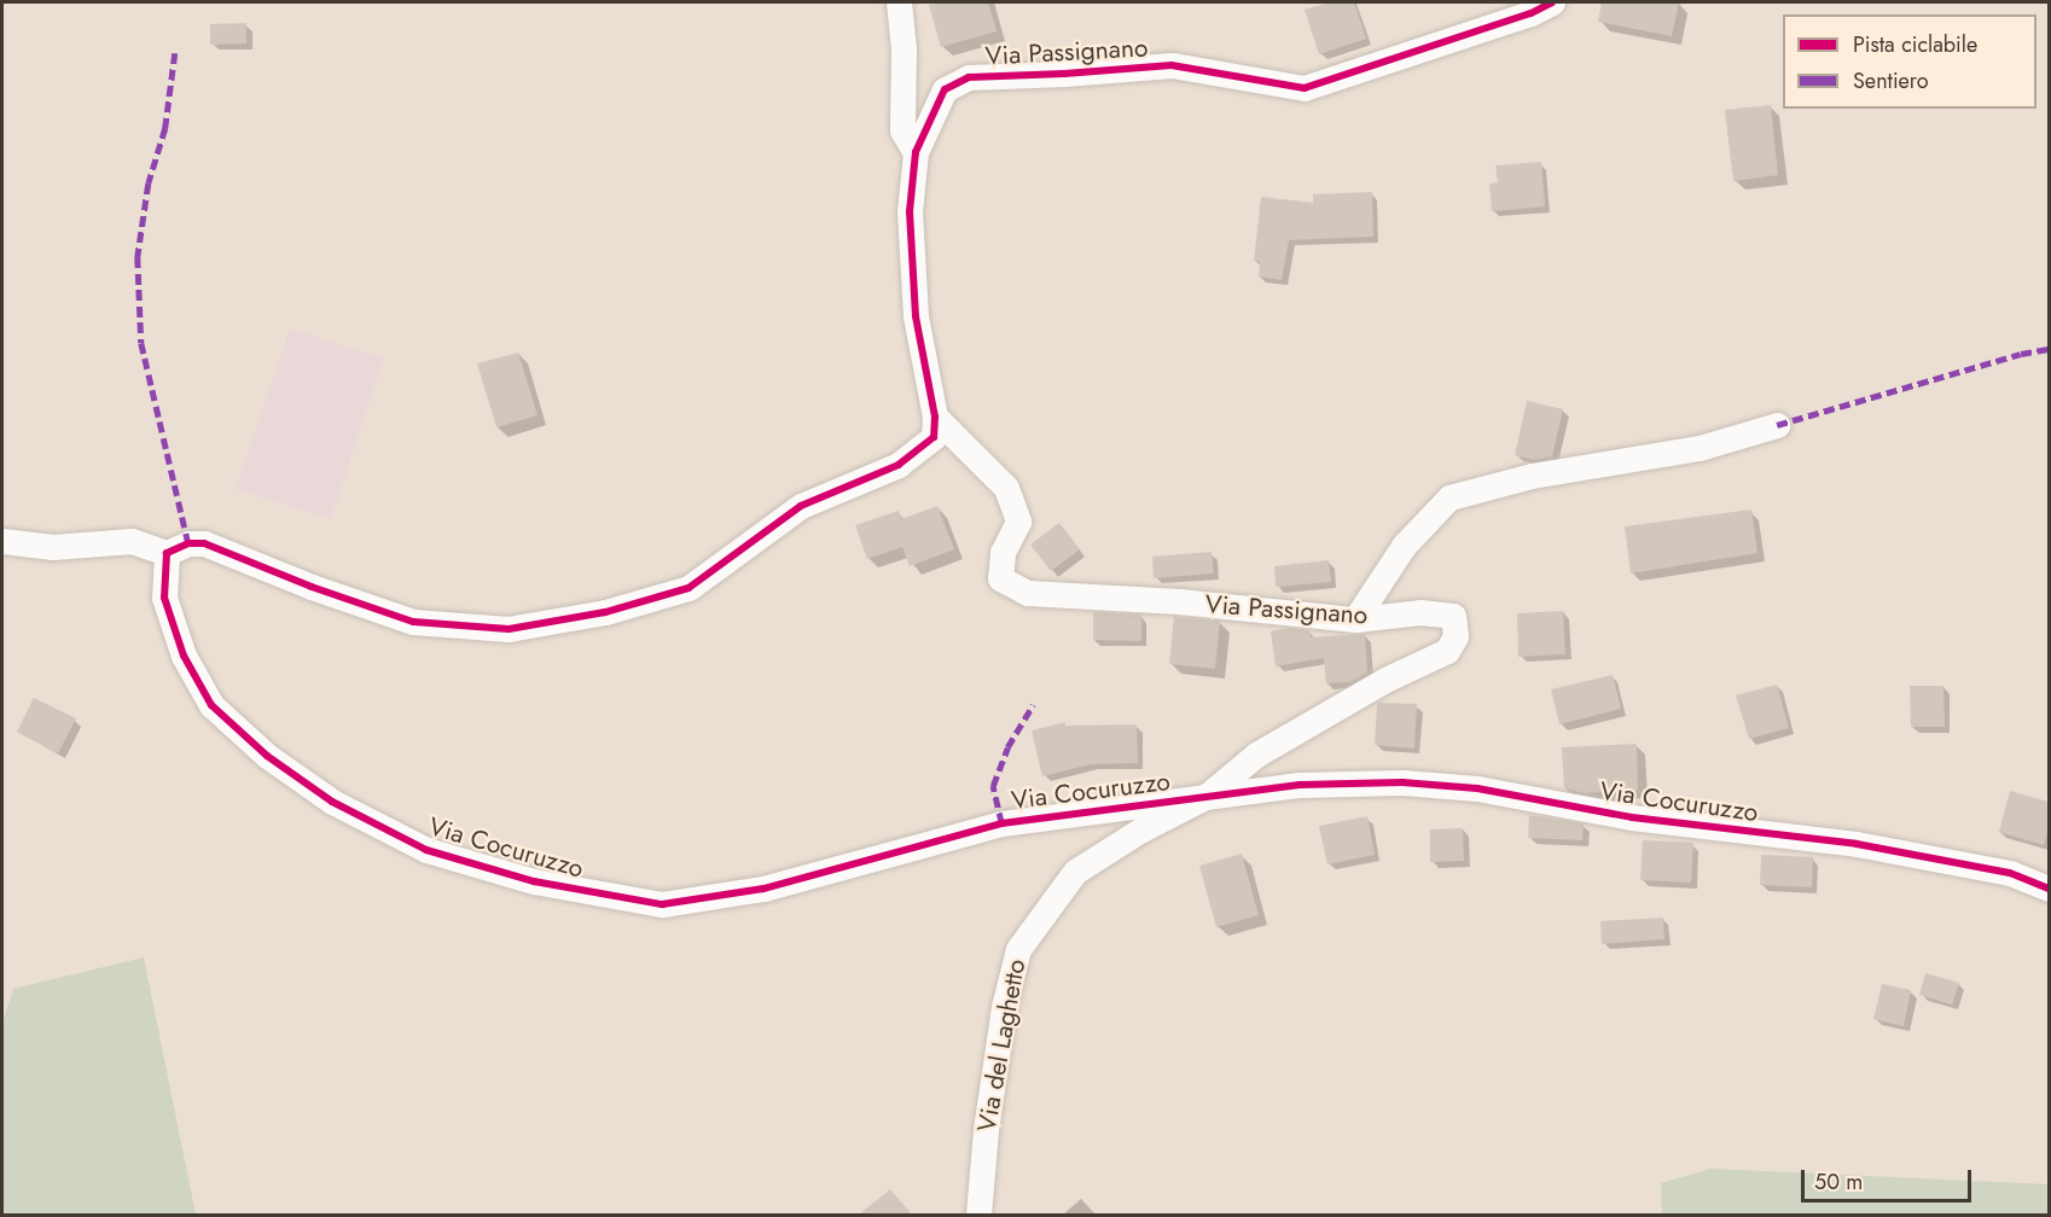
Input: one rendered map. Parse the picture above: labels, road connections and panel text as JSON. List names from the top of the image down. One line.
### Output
{"streets":{"street":["Via Passignano","Via Cocuruzzo","Via del Laghetto"]},"crossings":[["Via Passignano","Via Cocuruzzo"],["Via Passignano","Via del Laghetto"],["Via Cocuruzzo","Via del Laghetto"]],"legend":["Pista ciclabile","Sentiero"],"scale_bar":"50 m"}
